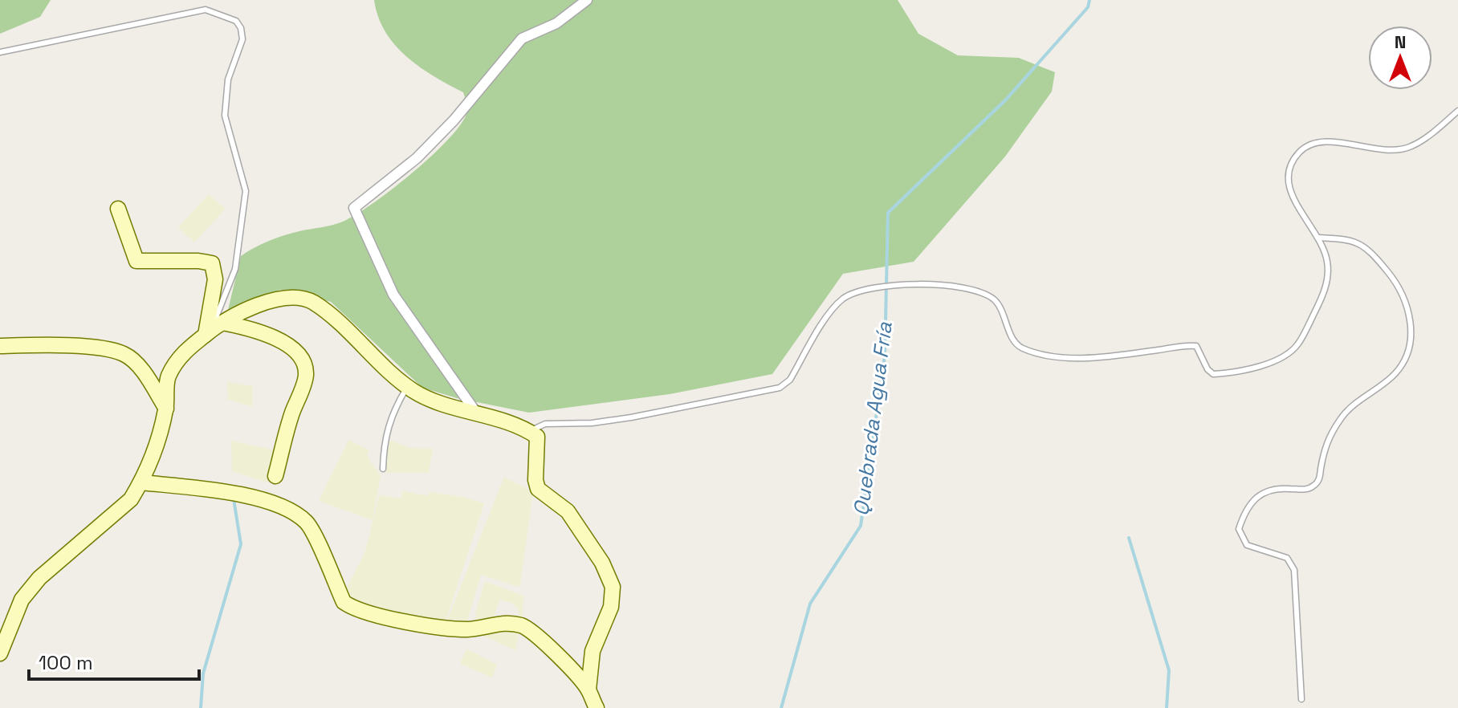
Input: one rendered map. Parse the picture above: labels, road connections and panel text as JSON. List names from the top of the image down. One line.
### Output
{"water":["Quebrada Agua Fría"],"scale_bar":"100 m","north":"top"}
